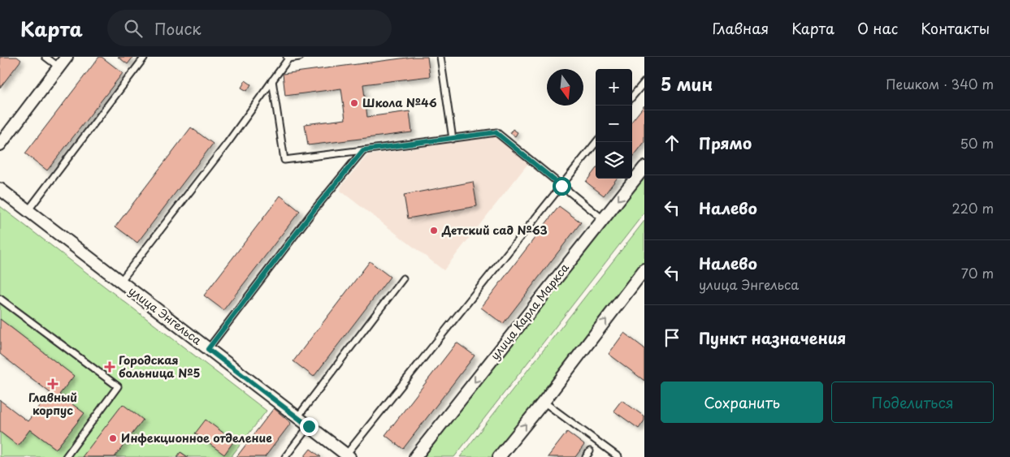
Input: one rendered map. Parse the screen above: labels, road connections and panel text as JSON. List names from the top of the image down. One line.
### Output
{"streets":{"street":["улица Карла Маркса","улица Энгельса"]},"places":{"other":["Школа №46","Детский сад №63","Инфекционное отделение"],"health":["Городская больница №5","Главный корпус"]},"north":"bottom","page":{"header":"Карта","search":"Поиск","nav":["Главная","Карта","О нас","Контакты"],"heading":["5 мин","Пешком · 340 m"],"map_buttons":["+","−"],"list":[["Прямо","50 m"],["Налево","220 m"],["Налево","улица Энгельса","70 m"],"Пункт назначения"],"buttons":["Сохранить","Поделиться"]}}
